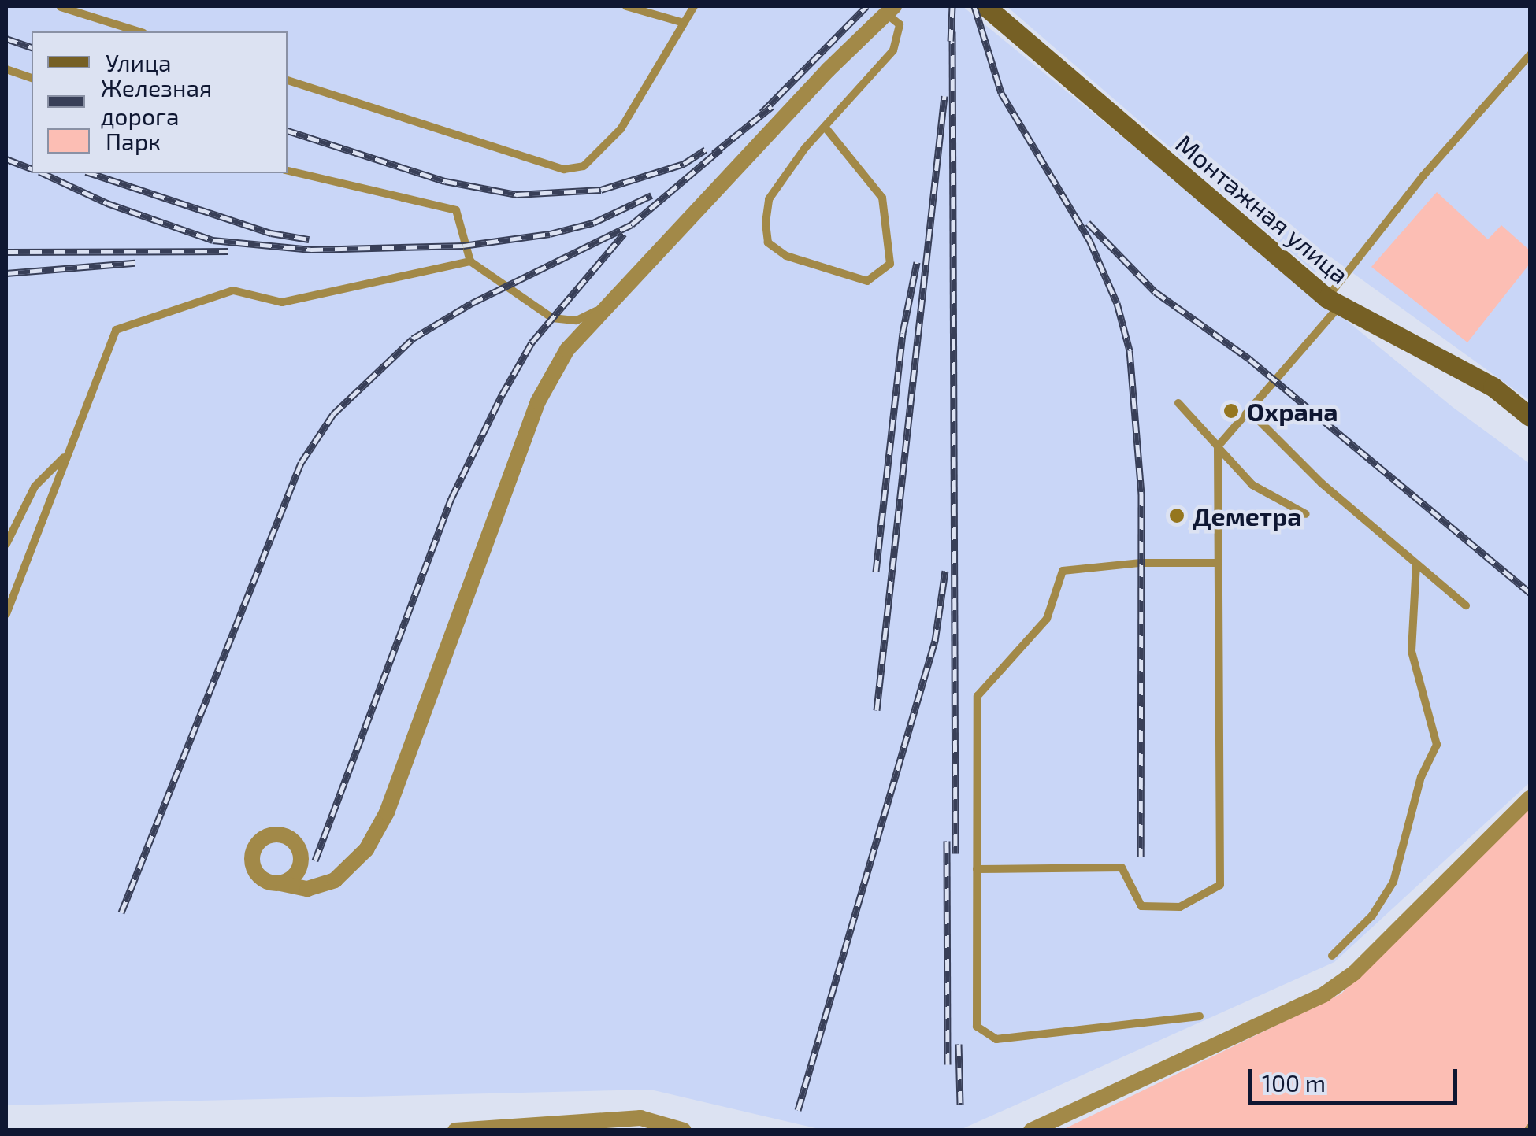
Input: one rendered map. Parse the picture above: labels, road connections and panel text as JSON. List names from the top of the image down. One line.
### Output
{"streets":{"street":["Монтажная улица"]},"places":["Охрана","Деметра"],"legend":["Улица","Железная дорога","Парк"],"scale_bar":"100 m"}
